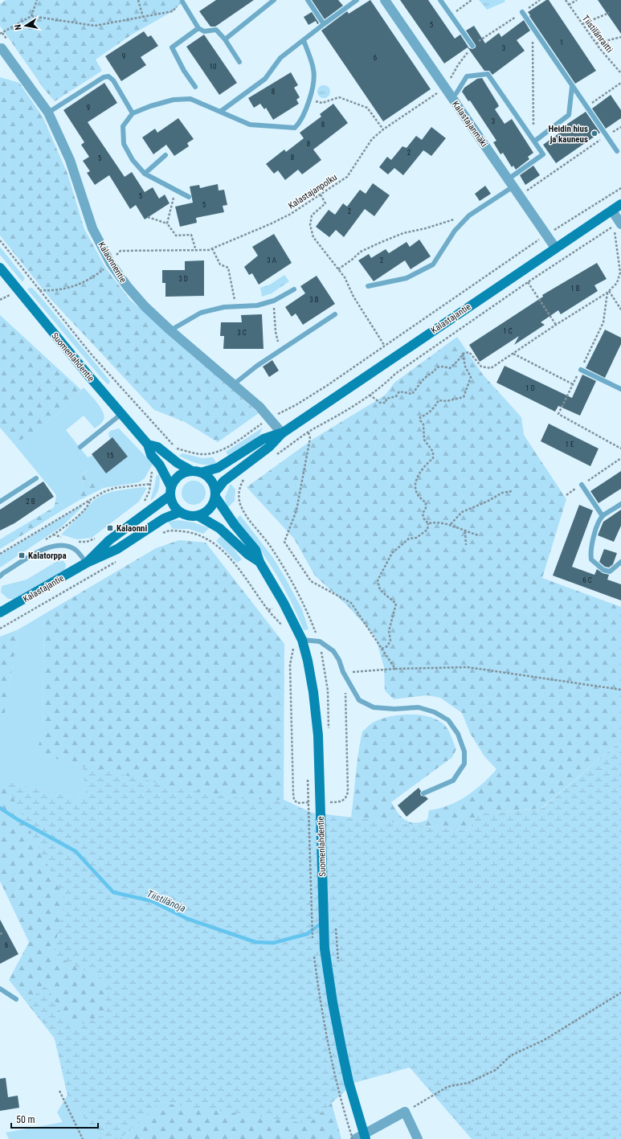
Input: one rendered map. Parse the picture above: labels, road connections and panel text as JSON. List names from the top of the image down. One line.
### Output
{"streets":{"main road":["Kalastajantie","Suomenlahdentie"],"street":["Kalastajanmäki","Kalaonnentie"],"path":["Tiistilänraitti","Kalastajanpolku"]},"crossings":[["Kalastajanmäki","Kalastajanpolku"],["Kalastajanmäki","Kalastajantie"],["Kalastajanpolku","Kalaonnentie"],["Kalaonnentie","Kalastajantie"],["Kalastajantie","Suomenlahdentie"]],"water":["Tiistilänoja"],"places":{"other":["Heidin hius ja kauneus"],"transit":["Kalaonni","Kalatorppa"]},"house_numbers":["5","1","3","9","6","10","8","9","3","8","8","2","8","5","5","5","2","3 A","2","3 D","1 B","3 B","1 C","3 C","1 D","1 E","15","2 B","6 C","6"],"scale_bar":"50 m","north":"left"}
